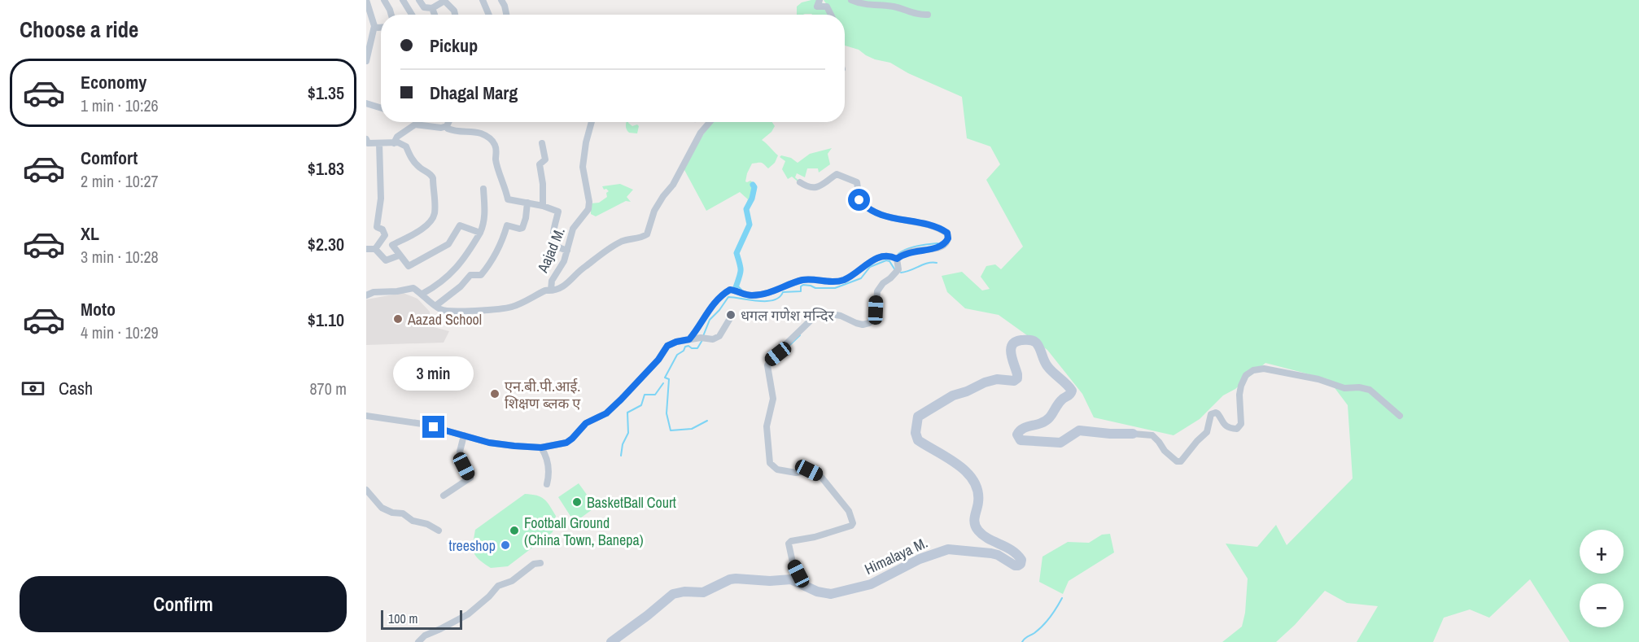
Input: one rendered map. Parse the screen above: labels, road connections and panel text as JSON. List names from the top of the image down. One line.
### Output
{"streets":{"street":["Aajad M.","Himalaya M."]},"places":["धगल गणेश मन्दिर","Aazad School","एन.बी.पी.आई. शिक्षण ब्लक ए","BasketBall Court","Football Ground (China Town, Banepa)","treeshop"],"scale_bar":"100 m","page":{"heading":"Choose a ride","banner":["Pickup","Dhagal Marg"],"list":[{"name":"Economy","note":"1 min · 10:26","value":"$1.35"},{"name":"Comfort","note":"2 min · 10:27","value":"$1.83"},{"name":"XL","note":"3 min · 10:28","value":"$2.30"},{"name":"Moto","note":"4 min · 10:29","value":"$1.10"}],"bubble":"3 min","pay":["Cash","870 m"],"map_buttons":["+","−"],"buttons":"Confirm","scale":"100 m"}}
